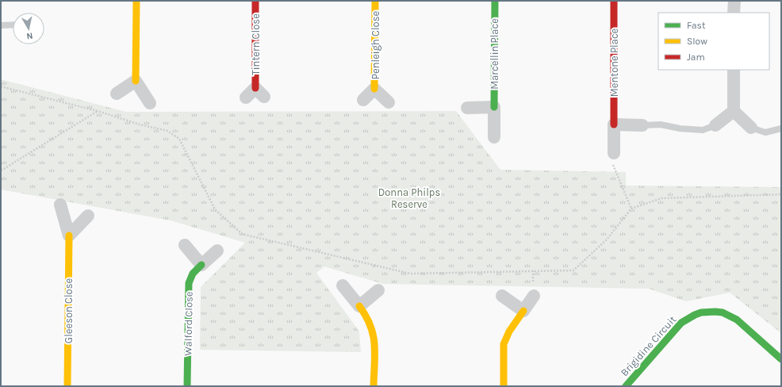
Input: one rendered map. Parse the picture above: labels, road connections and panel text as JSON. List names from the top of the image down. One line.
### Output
{"streets":{"street":["Tintern Close","Penleigh Close","Marcellin Place","Mentone Place","Gleeson Close","Walford Close","Brigidine Circuit"]},"parks":["Donna Philps Reserve"],"legend":["Fast","Slow","Jam"],"north":"bottom"}
